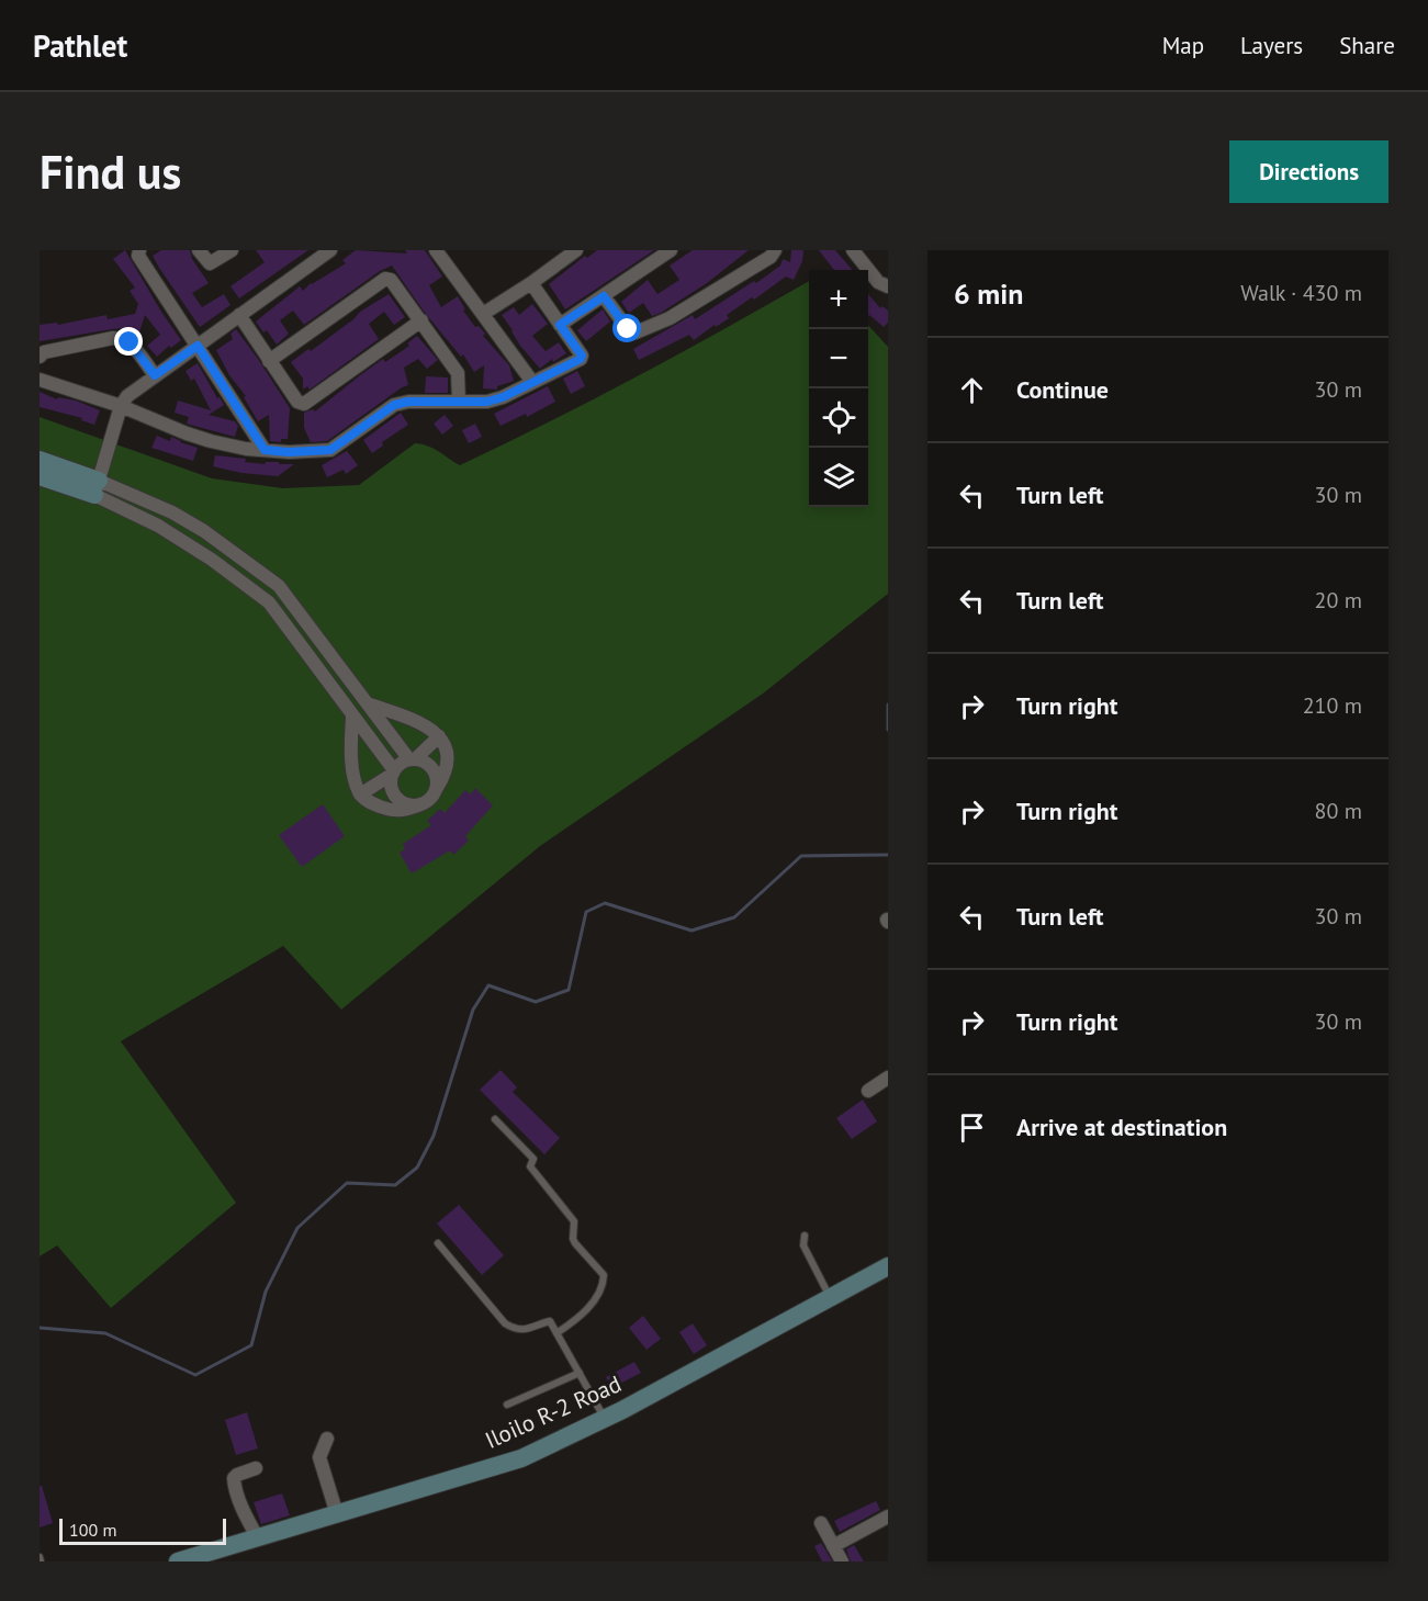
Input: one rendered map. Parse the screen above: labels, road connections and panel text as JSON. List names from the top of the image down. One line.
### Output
{"streets":{"main road":["Iloilo R-2 Road"]},"scale_bar":"100 m","page":{"header":"Pathlet","nav":["Map","Layers","Share"],"buttons":"Directions","title":"Find us","heading":["6 min","Walk · 430 m"],"map_buttons":["+","−"],"list":[["Continue","30 m"],["Turn left","30 m"],["Turn left","20 m"],["Turn right","210 m"],["Turn right","80 m"],["Turn left","30 m"],["Turn right","30 m"],"Arrive at destination"],"scale":"100 m"}}
